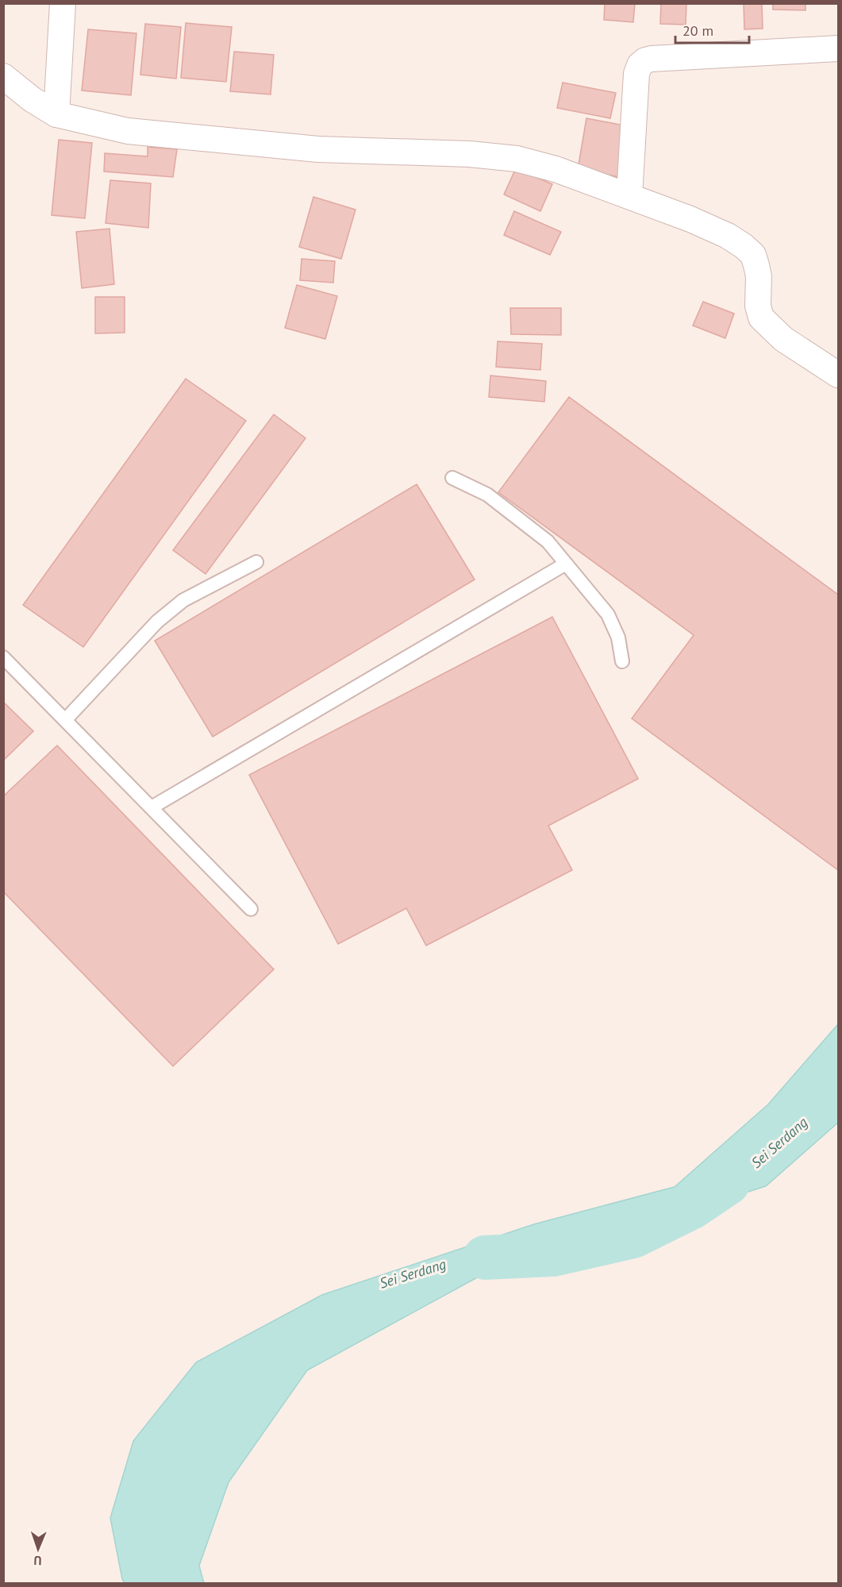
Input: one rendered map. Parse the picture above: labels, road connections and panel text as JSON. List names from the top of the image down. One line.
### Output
{"water":["Sei Serdang"],"scale_bar":"20 m","north":"bottom"}
